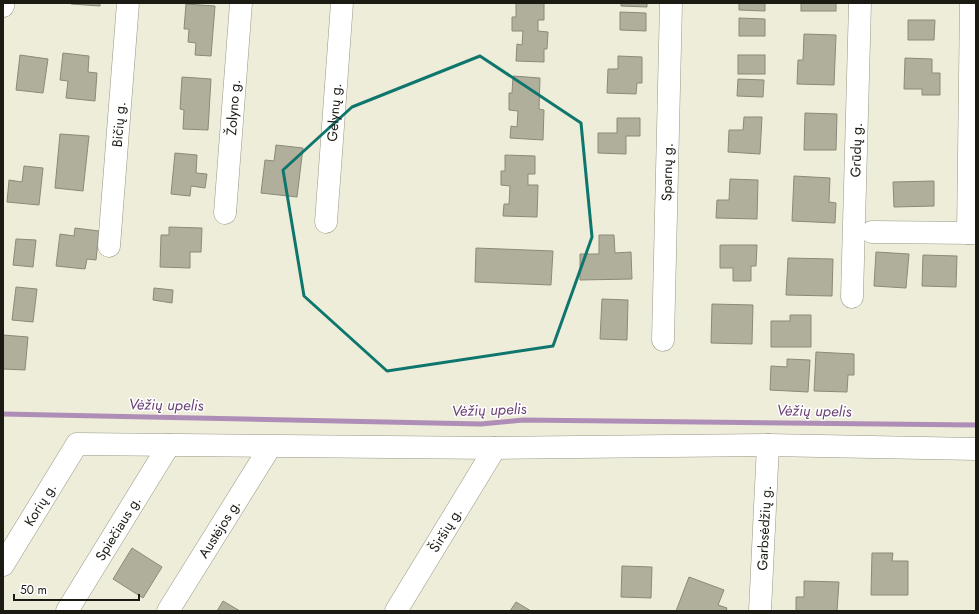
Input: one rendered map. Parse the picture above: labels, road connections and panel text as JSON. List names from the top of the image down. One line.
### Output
{"streets":{"street":["Žolyno g.","Gėlynų g.","Bičių g.","Grūdų g.","Sparnų g.","Korių g.","Spiečiaus g.","Garbsėdžių g.","Austėjos g.","Širšių g."]},"crossings":[["Korių g.","Spiečiaus g."]],"water":["Vėžių upelis"],"scale_bar":"50 m"}
